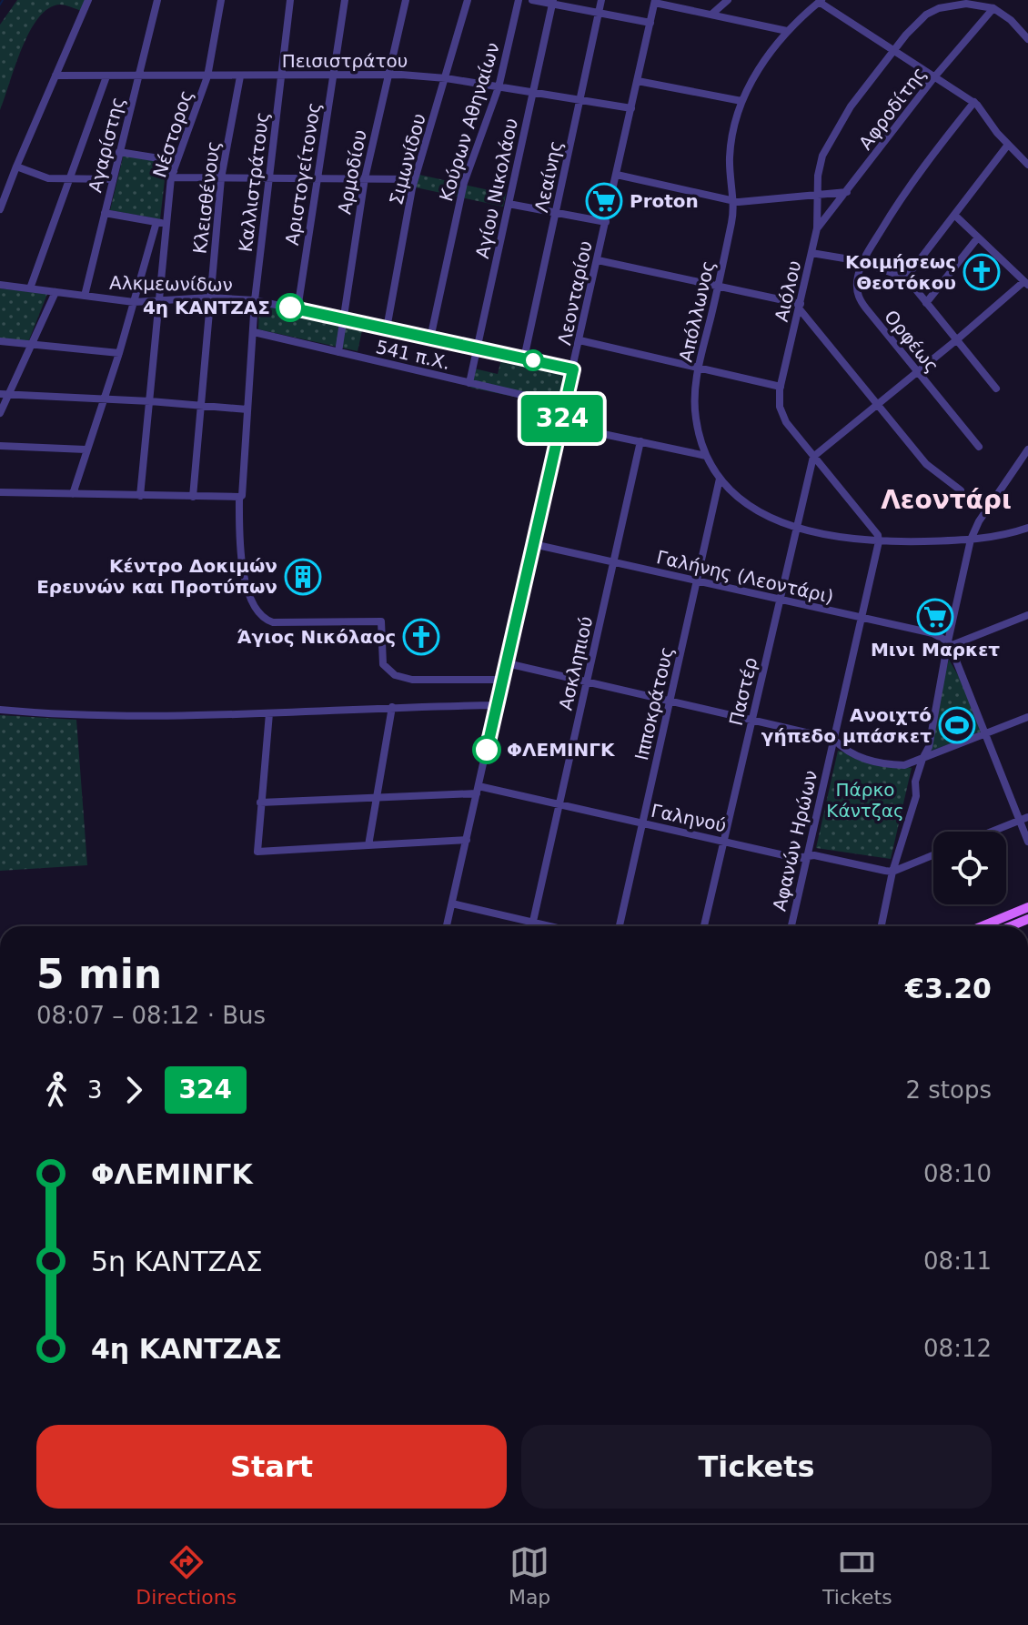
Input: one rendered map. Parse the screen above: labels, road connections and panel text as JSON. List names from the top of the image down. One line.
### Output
{"streets":{"street":["Πεισιστράτου","Αφροδίτης","Κούρων Αθηναίων","Νέστορος","Αγαρίστης","Σιμωνίδου","Αρμοδίου","Αριστογείτονος","Λεαίνης","Καλλιστράτους","Αγίου Νικολάου","Κλεισθένους","Αλκμεωνίδων","Αιόλου","Λεονταρίου","Απόλλωνος","Ορφέως","541 π.Χ.","Γαλήνης (Λεοντάρι)","Ασκληπιού","Παστέρ","Ιπποκράτους","Γαληνού","Αφανών Ηρώων"]},"crossings":[["Πεισιστράτου","Κούρων Αθηναίων"],["Πεισιστράτου","Νέστορος"],["Πεισιστράτου","Αγαρίστης"],["Πεισιστράτου","Σιμωνίδου"],["Πεισιστράτου","Αρμοδίου"],["Πεισιστράτου","Αριστογείτονος"],["Πεισιστράτου","Λεαίνης"],["Πεισιστράτου","Καλλιστράτους"],["Πεισιστράτου","Αγίου Νικολάου"],["Πεισιστράτου","Κλεισθένους"],["Πεισιστράτου","Λεονταρίου"],["Αφροδίτης","Αιόλου"],["Κούρων Αθηναίων","Αλκμεωνίδων"],["Νέστορος","Αλκμεωνίδων"],["Αγαρίστης","Αλκμεωνίδων"],["Σιμωνίδου","Αλκμεωνίδων"],["Αρμοδίου","Αλκμεωνίδων"],["Αρμοδίου","541 π.Χ."],["Αριστογείτονος","Αλκμεωνίδων"],["Λεαίνης","Αλκμεωνίδων"],["Καλλιστράτους","Αλκμεωνίδων"],["Καλλιστράτους","Λεονταρίου"],["Καλλιστράτους","541 π.Χ."],["Αγίου Νικολάου","Αλκμεωνίδων"],["Αγίου Νικολάου","541 π.Χ."],["Κλεισθένους","Αλκμεωνίδων"],["Αλκμεωνίδων","Λεονταρίου"],["Αιόλου","Απόλλωνος"],["Αιόλου","Παστέρ"],["Αιόλου","Αφανών Ηρώων"],["Λεονταρίου","541 π.Χ."],["Λεονταρίου","Γαλήνης (Λεοντάρι)"],["Λεονταρίου","Γαληνού"],["Απόλλωνος","Παστέρ"],["Απόλλωνος","Ιπποκράτους"],["Απόλλωνος","Αφανών Ηρώων"],["Γαλήνης (Λεοντάρι)","Ασκληπιού"],["Γαλήνης (Λεοντάρι)","Παστέρ"],["Γαλήνης (Λεοντάρι)","Ιπποκράτους"],["Γαλήνης (Λεοντάρι)","Αφανών Ηρώων"],["Ασκληπιού","Γαληνού"],["Παστέρ","Γαληνού"],["Ιπποκράτους","Γαληνού"],["Γαληνού","Αφανών Ηρώων"]],"districts":["Λεοντάρι"],"parks":["Πάρκο Κάντζας"],"places":{"supermarket":["Proton","Μινι Μαρκετ"],"church":["Κοιμήσεως Θεοτόκου","Άγιος Νικόλαος"],"other":["4η ΚΑΝΤΖΑΣ","ΦΛΕΜΙΝΓΚ"],"building":["Κέντρο Δοκιμών Ερευνών και Προτύπων"],"sports":["Ανοιχτό γήπεδο μπάσκετ"]},"lines":["bus line 324"],"page":{"on_map":"324","heading":["5 min","08:07 – 08:12 · Bus","€3.20"],"legs":["3","324","2 stops"],"list":[{"name":"ΦΛΕΜΙΝΓΚ","value":"08:10"},{"name":"5η ΚΑΝΤΖΑΣ","value":"08:11"},{"name":"4η ΚΑΝΤΖΑΣ","value":"08:12"}],"buttons":["Start","Tickets"],"tabs":["Directions","Map","Tickets"]}}
